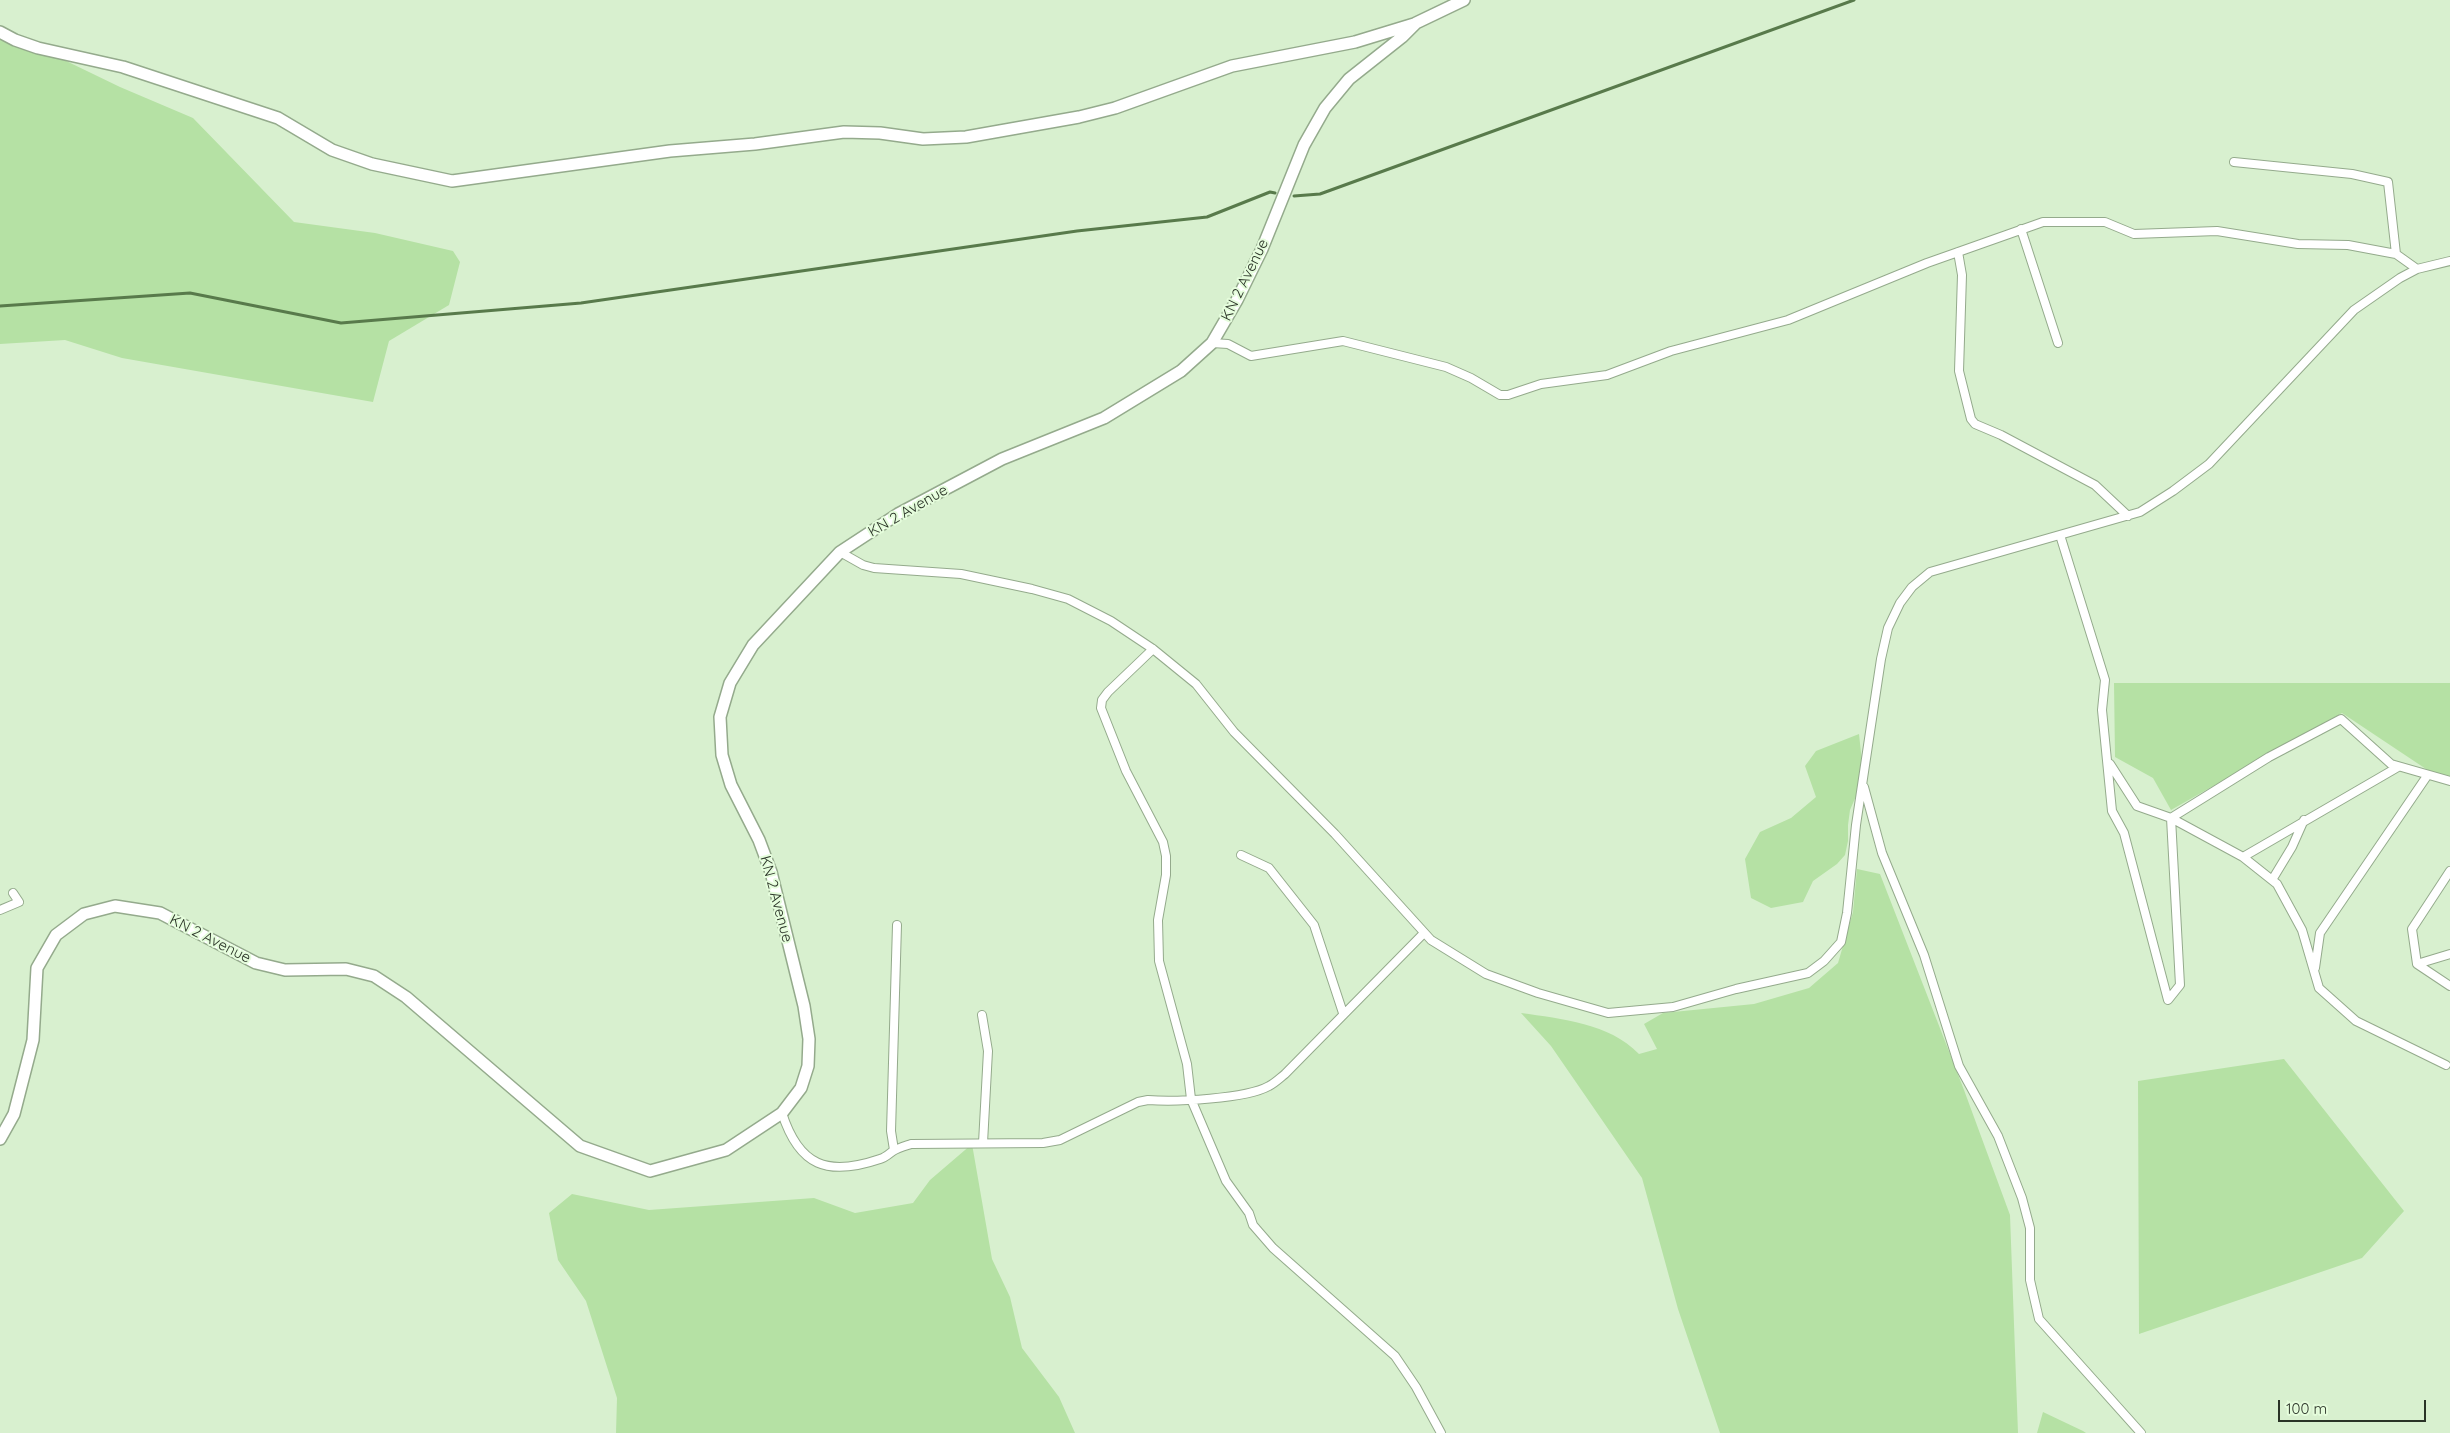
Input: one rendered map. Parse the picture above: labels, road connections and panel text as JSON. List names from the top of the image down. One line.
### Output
{"streets":{"main road":["KN 2 Avenue"]},"scale_bar":"100 m"}
